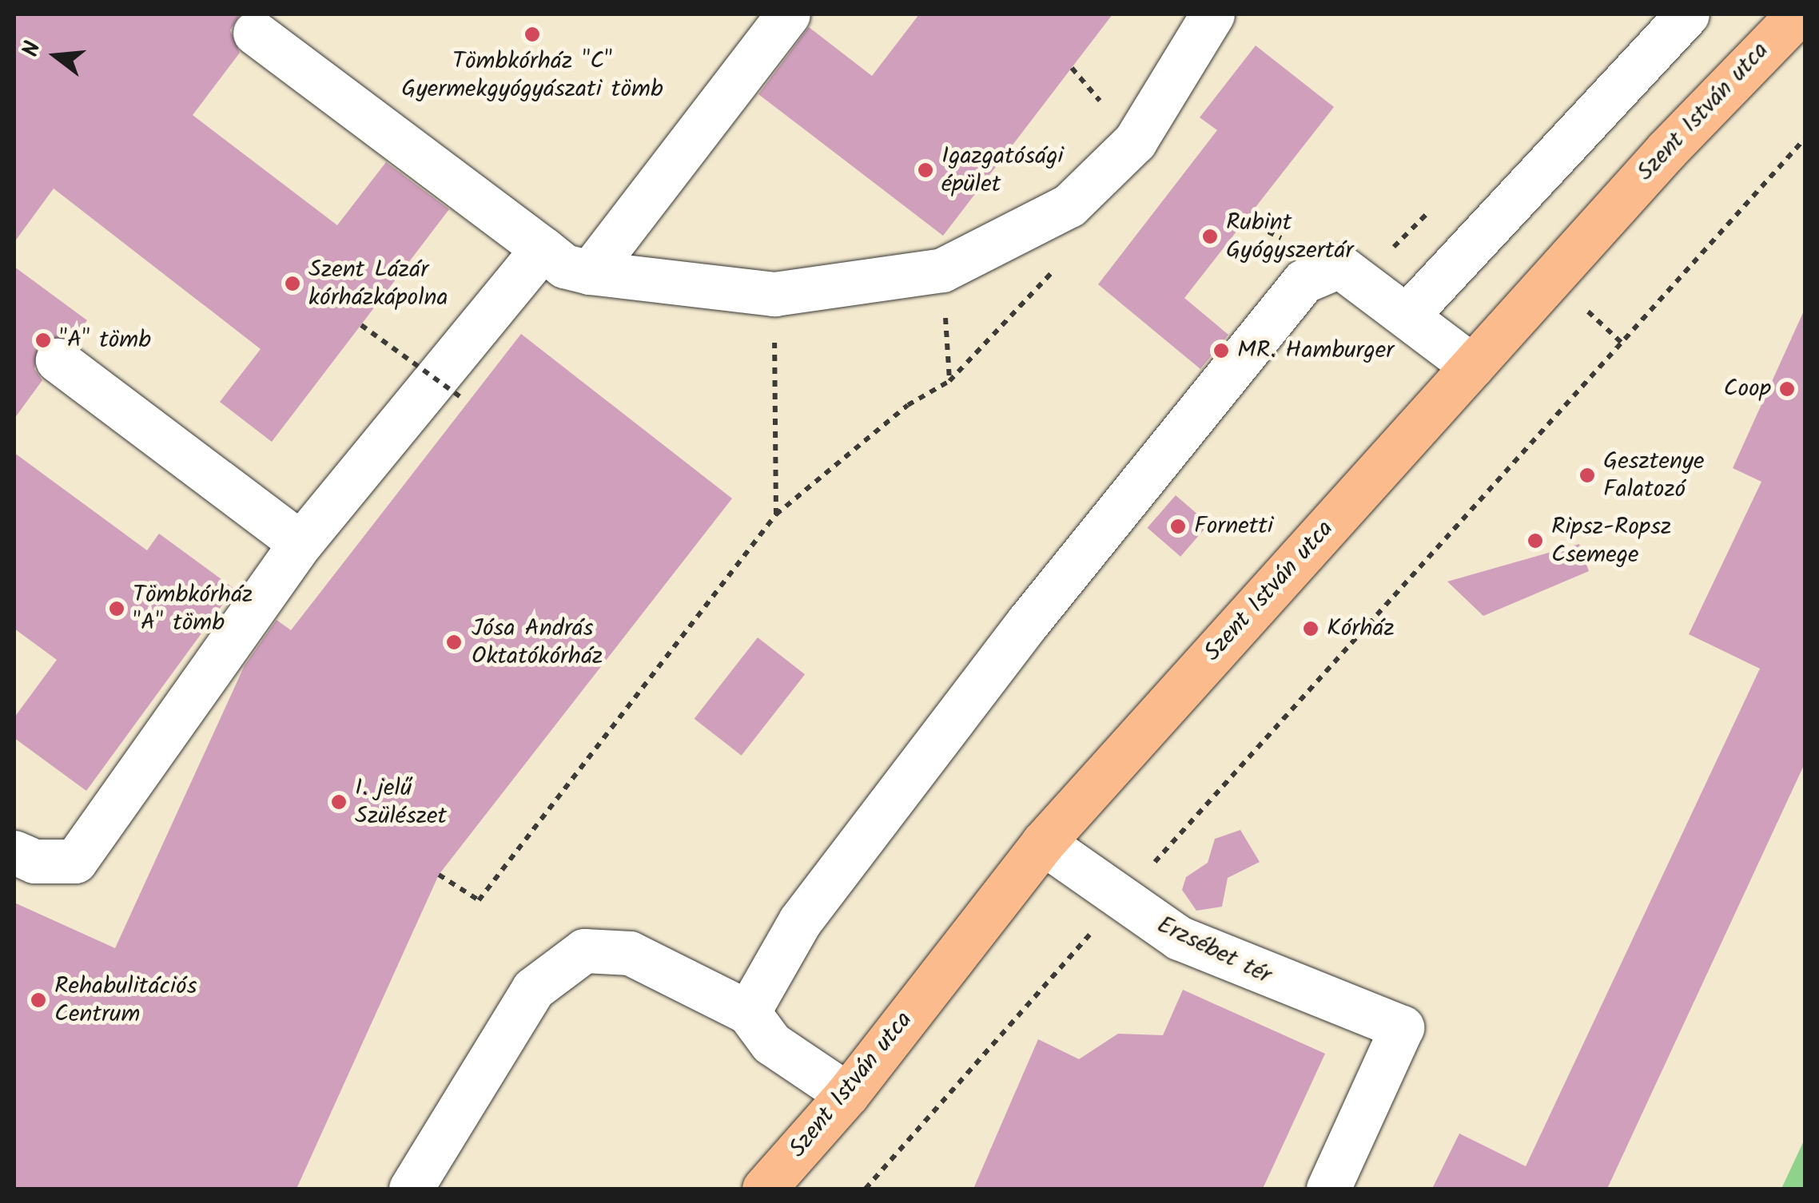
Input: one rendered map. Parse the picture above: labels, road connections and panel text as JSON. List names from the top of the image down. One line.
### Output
{"streets":{"main road":["Szent István utca"],"lane":["Erzsébet tér"]},"crossings":[["Szent István utca","Erzsébet tér"]],"places":["Tömbkórház \"C\" Gyermekgyógyászati tömb","Igazgatósági épület","Rubint Gyógyszertár","Szent Lázár kórházkápolna","\"A\" tömb","MR. Hamburger","Coop","Gesztenye Falatozó","Fornetti","Ripsz-Ropsz Csemege","Tömbkórház \"A\" tömb","Kórház","Jósa András Oktatókórház","I. jelű Szülészet","Rehabulitációs Centrum"],"north":"left"}
